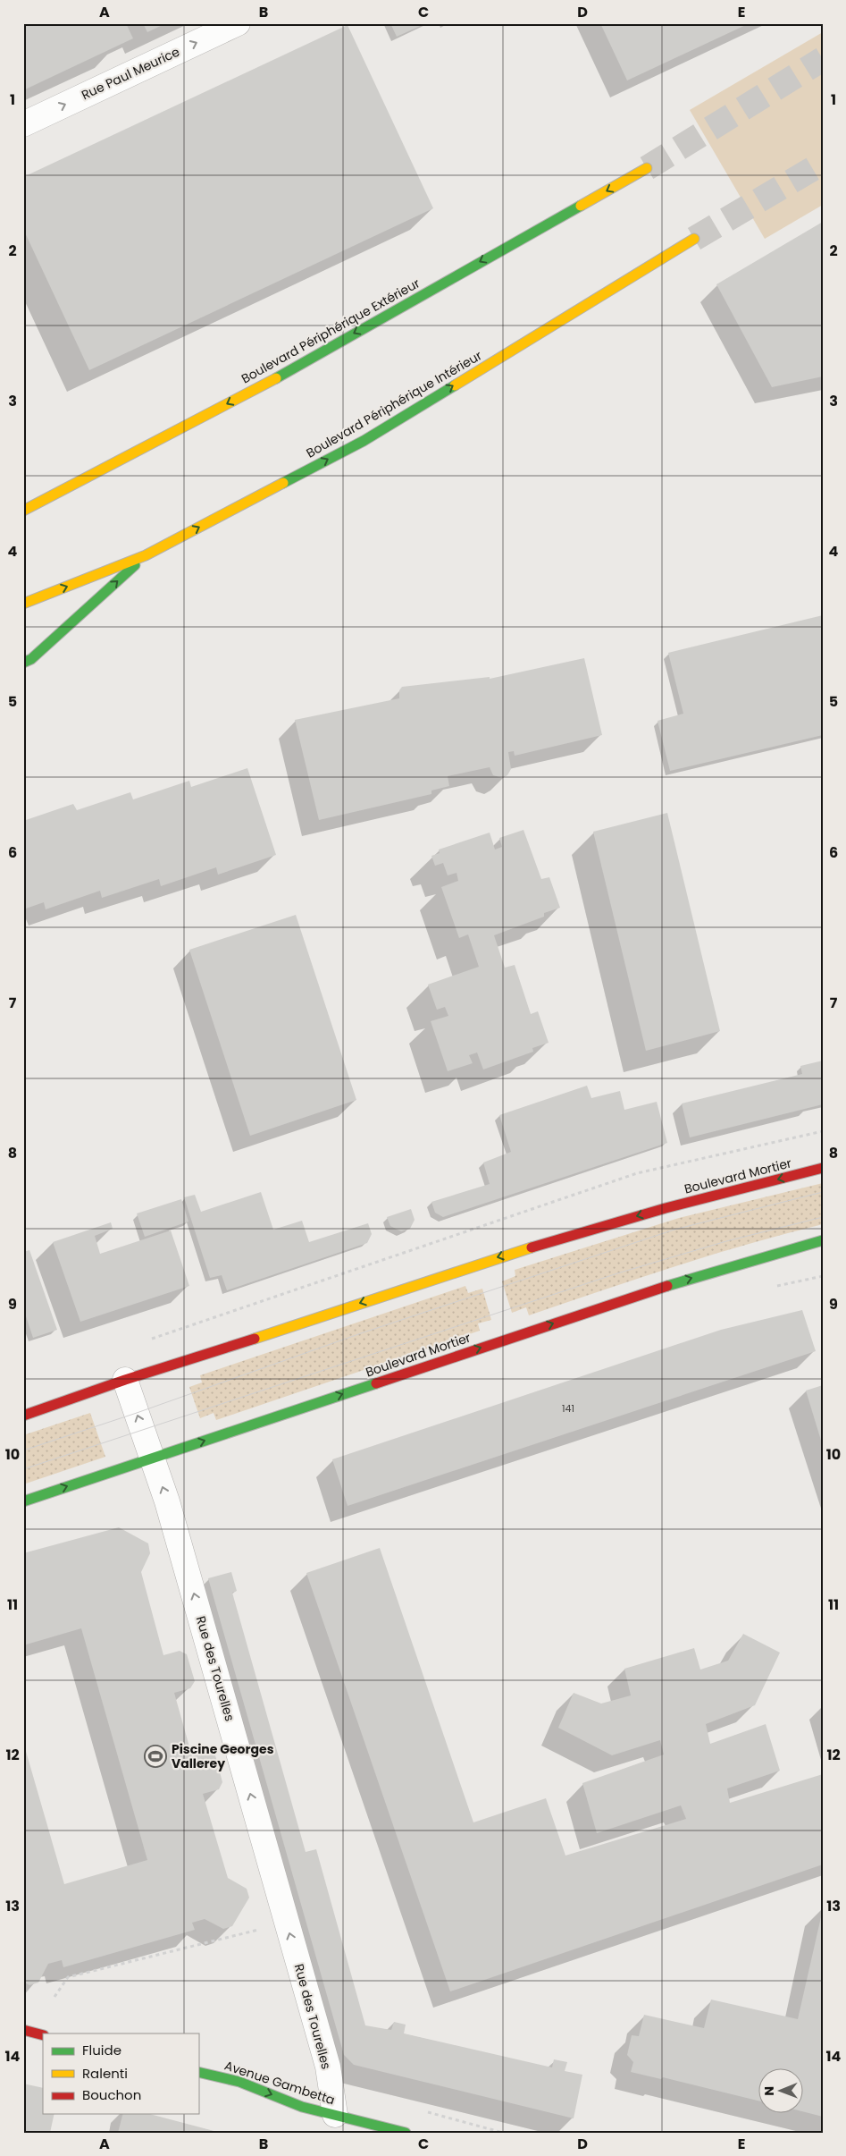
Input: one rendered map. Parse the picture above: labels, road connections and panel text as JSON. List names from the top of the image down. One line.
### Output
{"streets":{"main road":["Boulevard Périphérique Extérieur","Boulevard Périphérique Intérieur","Boulevard Mortier","Avenue Gambetta"],"street":["Rue Paul Meurice","Rue des Tourelles"]},"crossings":[["Boulevard Mortier","Rue des Tourelles"],["Rue des Tourelles","Avenue Gambetta"]],"one_way":["Rue Paul Meurice","Boulevard Périphérique Extérieur","Boulevard Périphérique Intérieur","Rue des Tourelles","Avenue Gambetta"],"places":{"sports":["Piscine Georges Vallerey"]},"house_numbers":["141"],"legend":["Fluide","Ralenti","Bouchon"],"north":"left","grid":{"columns":["A","B","C","D","E"],"rows":["1","2","3","4","5","6","7","8","9","10","11","12","13","14"]}}
